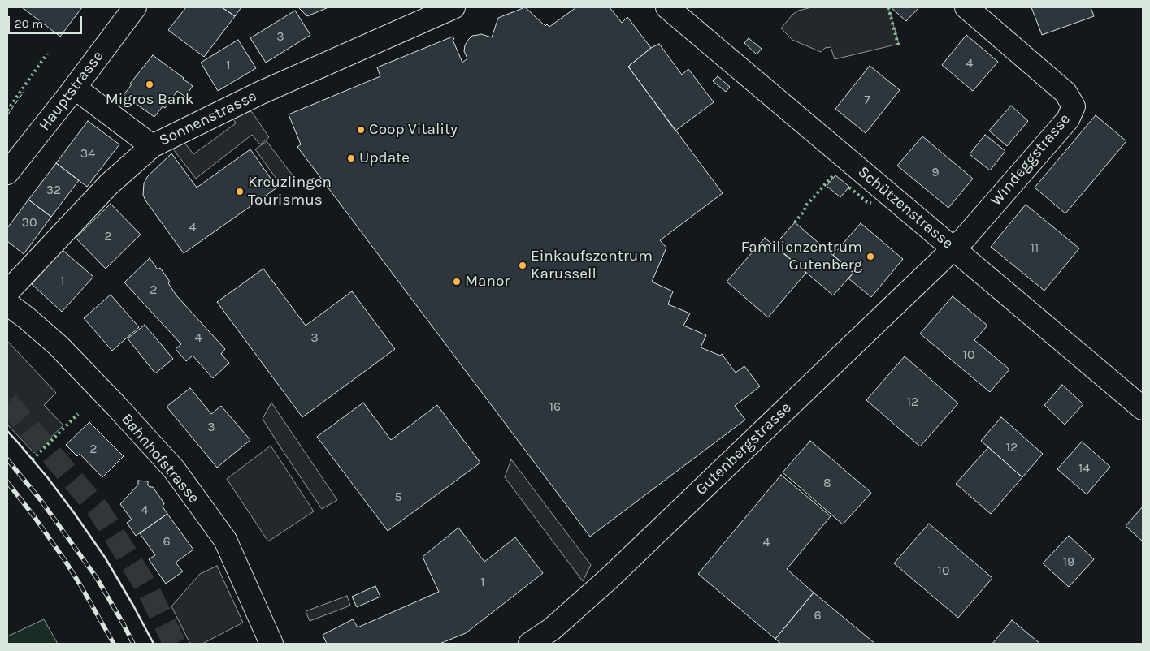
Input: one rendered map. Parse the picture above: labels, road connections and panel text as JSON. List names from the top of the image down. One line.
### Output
{"streets":{"street":["Hauptstrasse","Sonnenstrasse","Windeggstrasse","Schützenstrasse","Gutenbergstrasse","Bahnhofstrasse"]},"crossings":[["Windeggstrasse","Schützenstrasse"],["Windeggstrasse","Gutenbergstrasse"],["Schützenstrasse","Gutenbergstrasse"]],"places":["Migros Bank","Coop Vitality","Update","Kreuzlingen Tourismus","Familienzentrum Gutenberg","Einkaufszentrum Karussell","Manor"],"house_numbers":["3","4","1","7","34","9","32","30","4","2","11","1","2","4","3","10","12","16","3","12","2","14","8","5","4","6","4","19","10","1","6"],"scale_bar":"20 m"}
